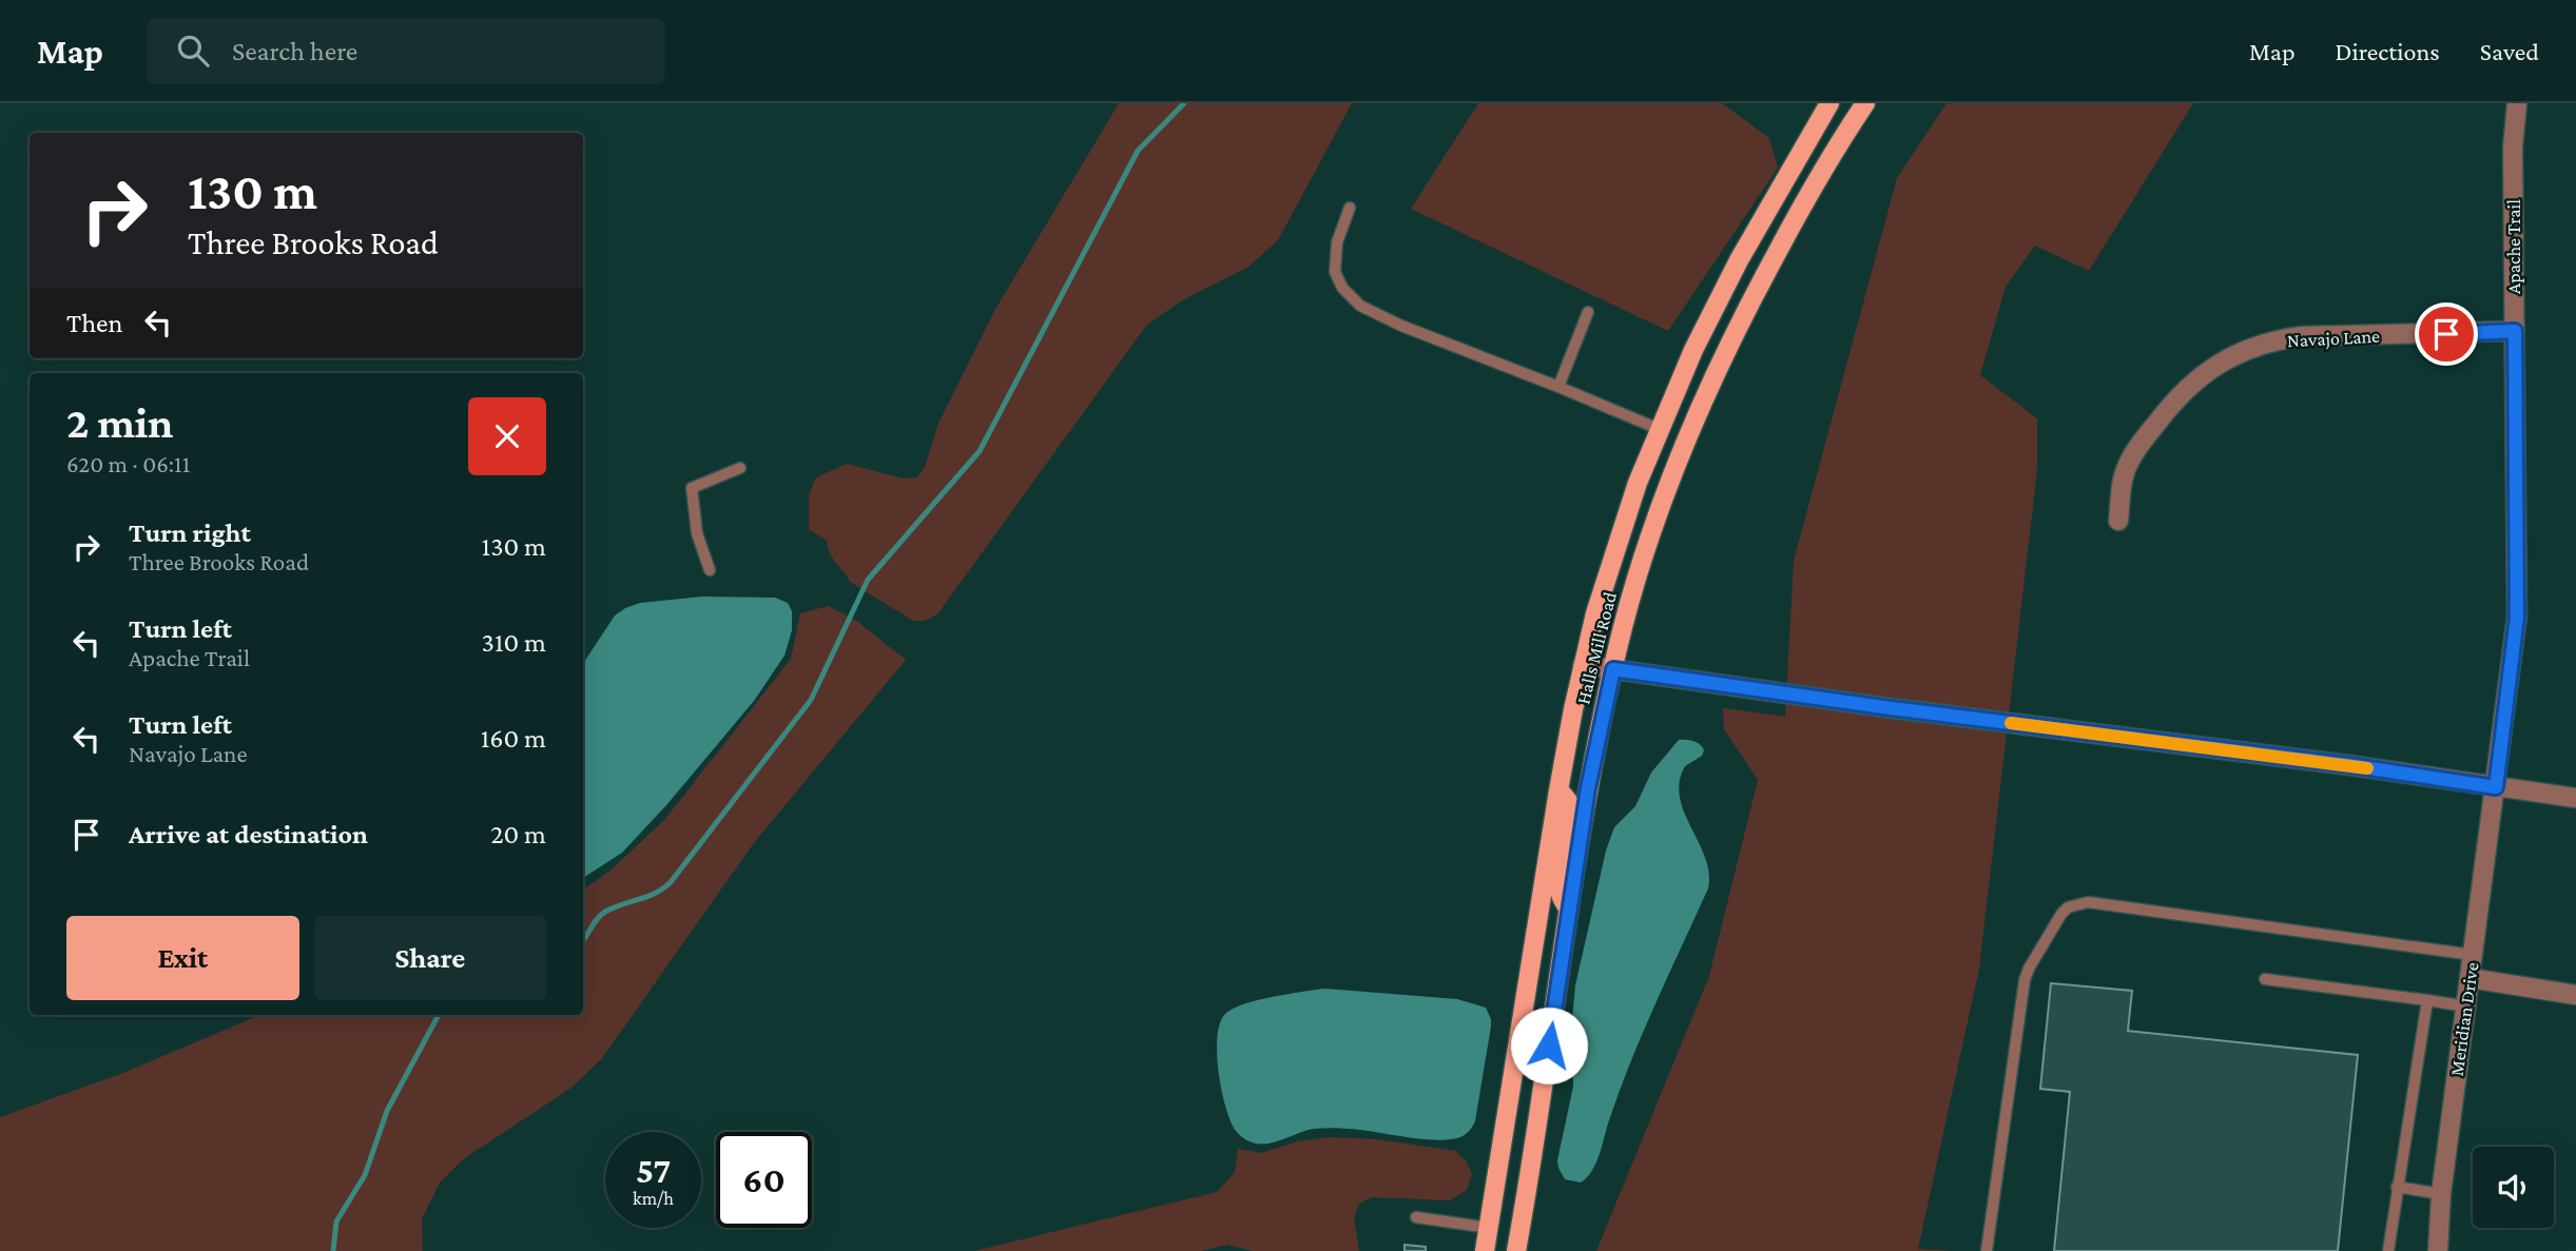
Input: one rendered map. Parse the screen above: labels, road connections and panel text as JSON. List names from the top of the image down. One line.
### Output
{"streets":{"main road":["Halls Mill Road"],"street":["Apache Trail","Navajo Lane","Meridian Drive"]},"crossings":[["Apache Trail","Navajo Lane"],["Apache Trail","Meridian Drive"]],"page":{"header":"Map","search":"Search here","nav":["Map","Directions","Saved"],"turn":["130 m","Three Brooks Road"],"then":"Then","heading":["2 min","620 m · 06:11"],"list":[{"name":"Turn right","note":"Three Brooks Road","value":"130 m"},{"name":"Turn left","note":"Apache Trail","value":"310 m"},{"name":"Turn left","note":"Navajo Lane","value":"160 m"},{"name":"Arrive at destination","value":"20 m"}],"buttons":["Exit","Share"],"speed":"57 km/h","limit":"60"}}
